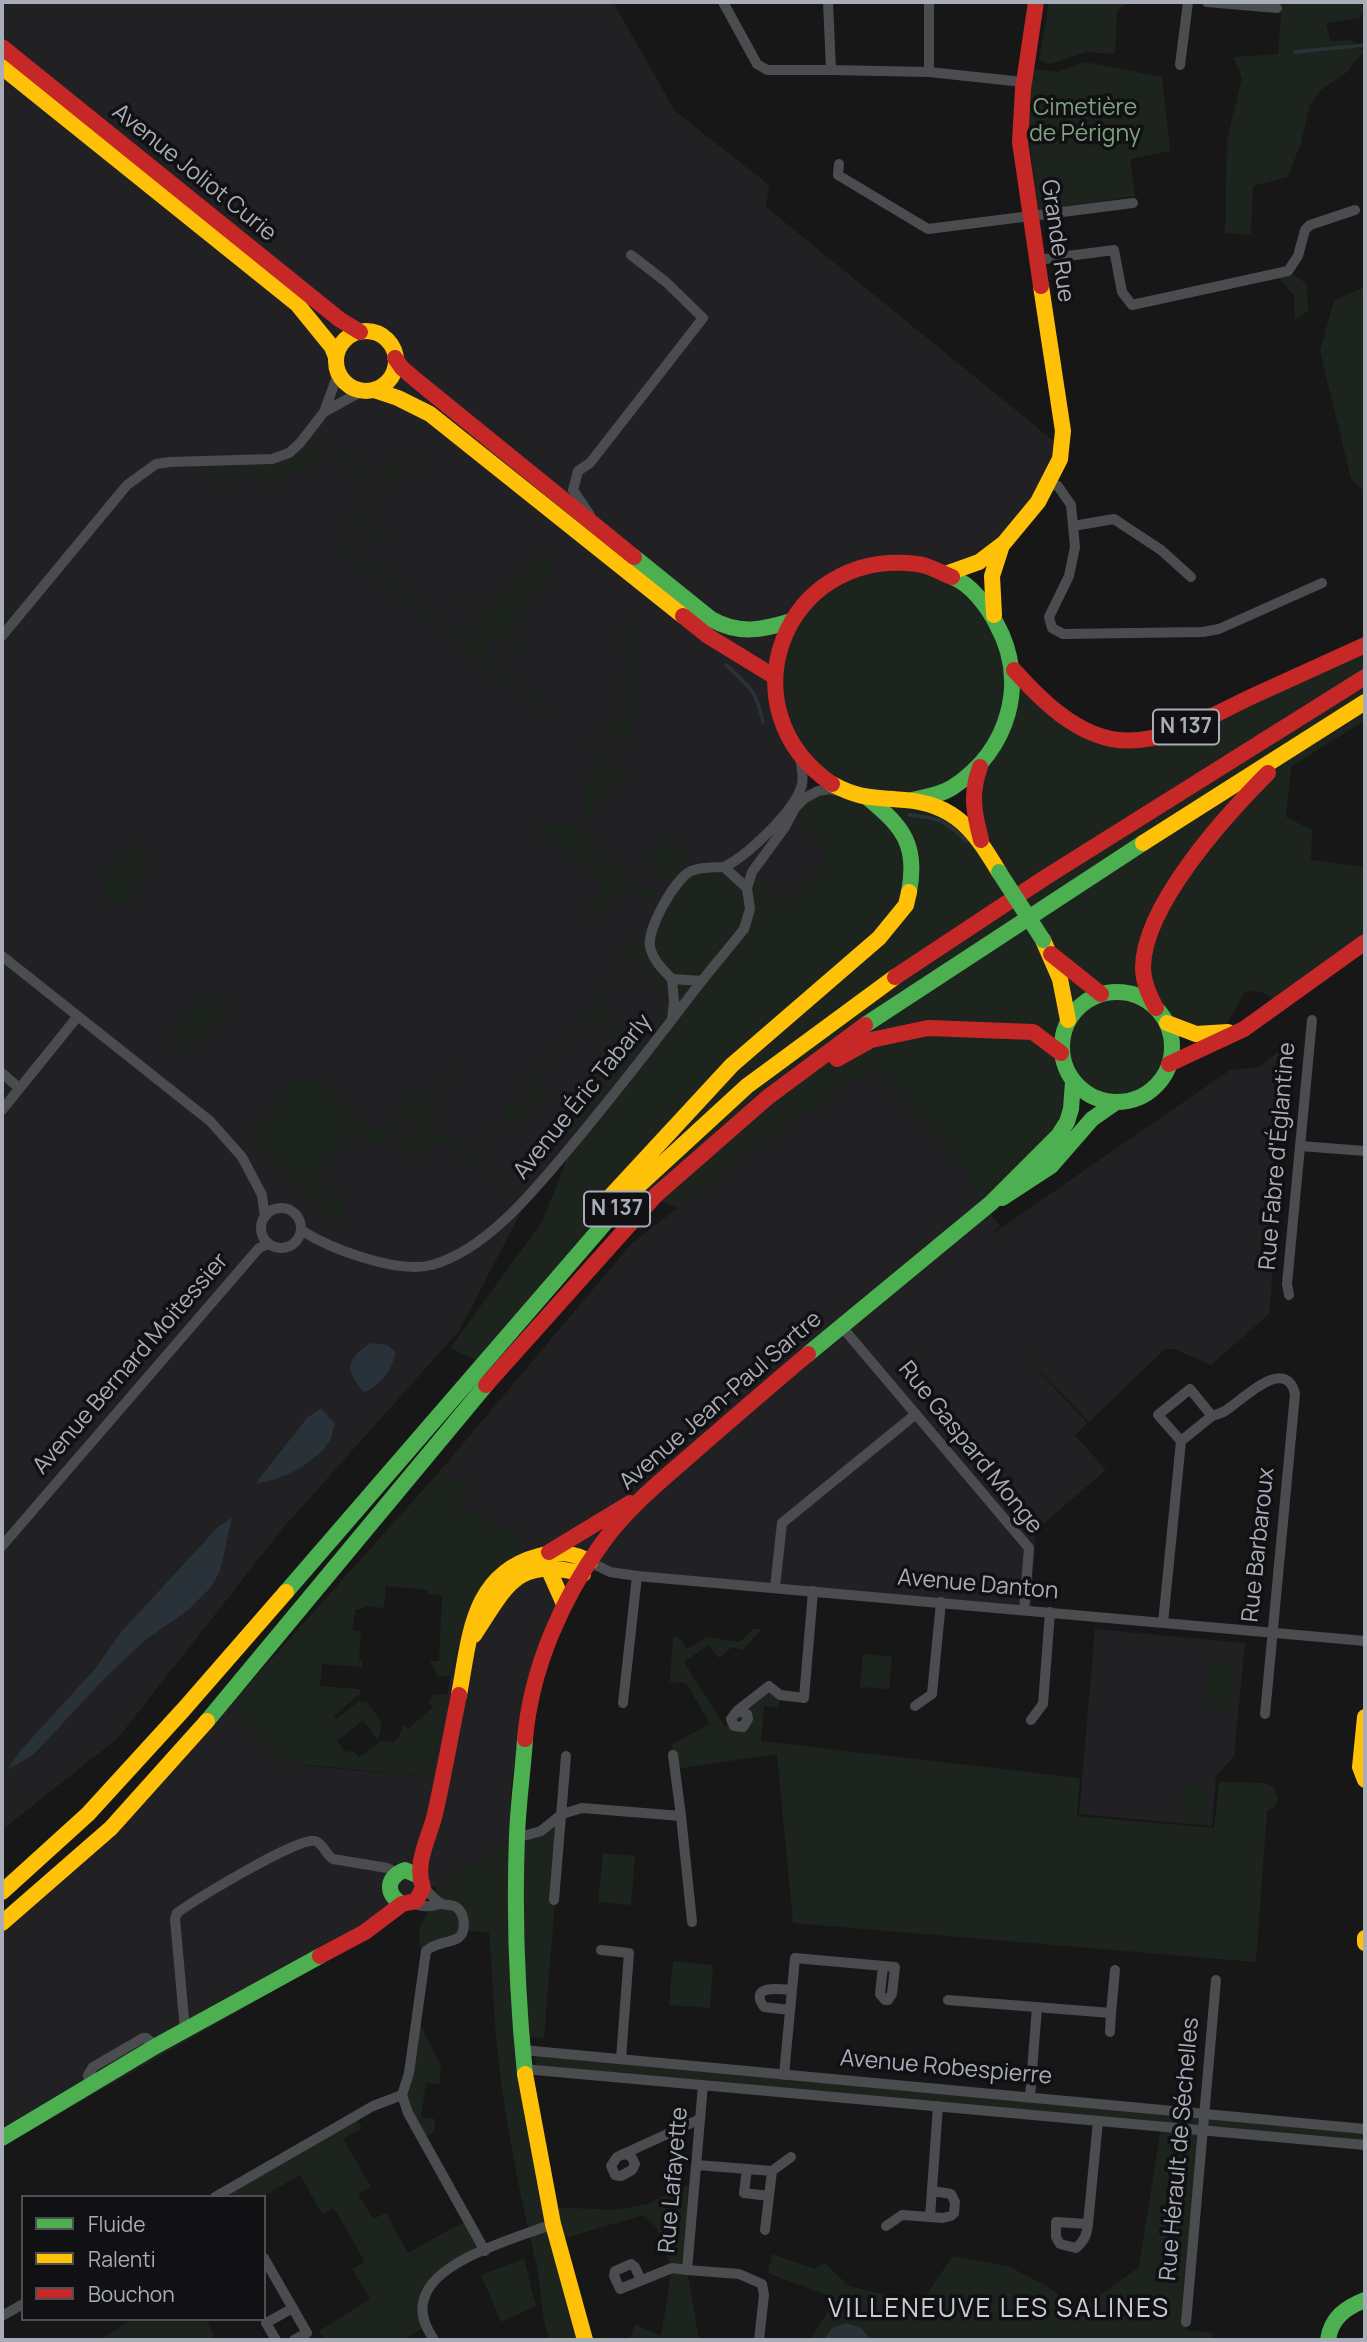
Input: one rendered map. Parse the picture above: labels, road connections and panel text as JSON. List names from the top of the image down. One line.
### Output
{"streets":{"main road":["Avenue Joliot Curie","Grande Rue","N 137","Avenue Jean-Paul Sartre"],"street":["Avenue Éric Tabarly","Rue Fabre d'Églantine","Avenue Bernard Moitessier","Rue Gaspard Monge","Rue Barbaroux","Avenue Danton","Avenue Robespierre","Rue Hérault de Séchelles","Rue Lafayette"]},"crossings":[["Grande Rue","N 137"],["Avenue Éric Tabarly","Avenue Bernard Moitessier"],["Avenue Jean-Paul Sartre","Rue Gaspard Monge"],["Avenue Jean-Paul Sartre","Avenue Danton"],["Avenue Jean-Paul Sartre","Avenue Robespierre"],["Rue Gaspard Monge","Avenue Danton"],["Rue Barbaroux","Avenue Danton"],["Avenue Robespierre","Rue Hérault de Séchelles"],["Avenue Robespierre","Rue Lafayette"]],"districts":["VILLENEUVE LES SALINES"],"parks":["Cimetière de Périgny"],"legend":["Fluide","Ralenti","Bouchon"]}
